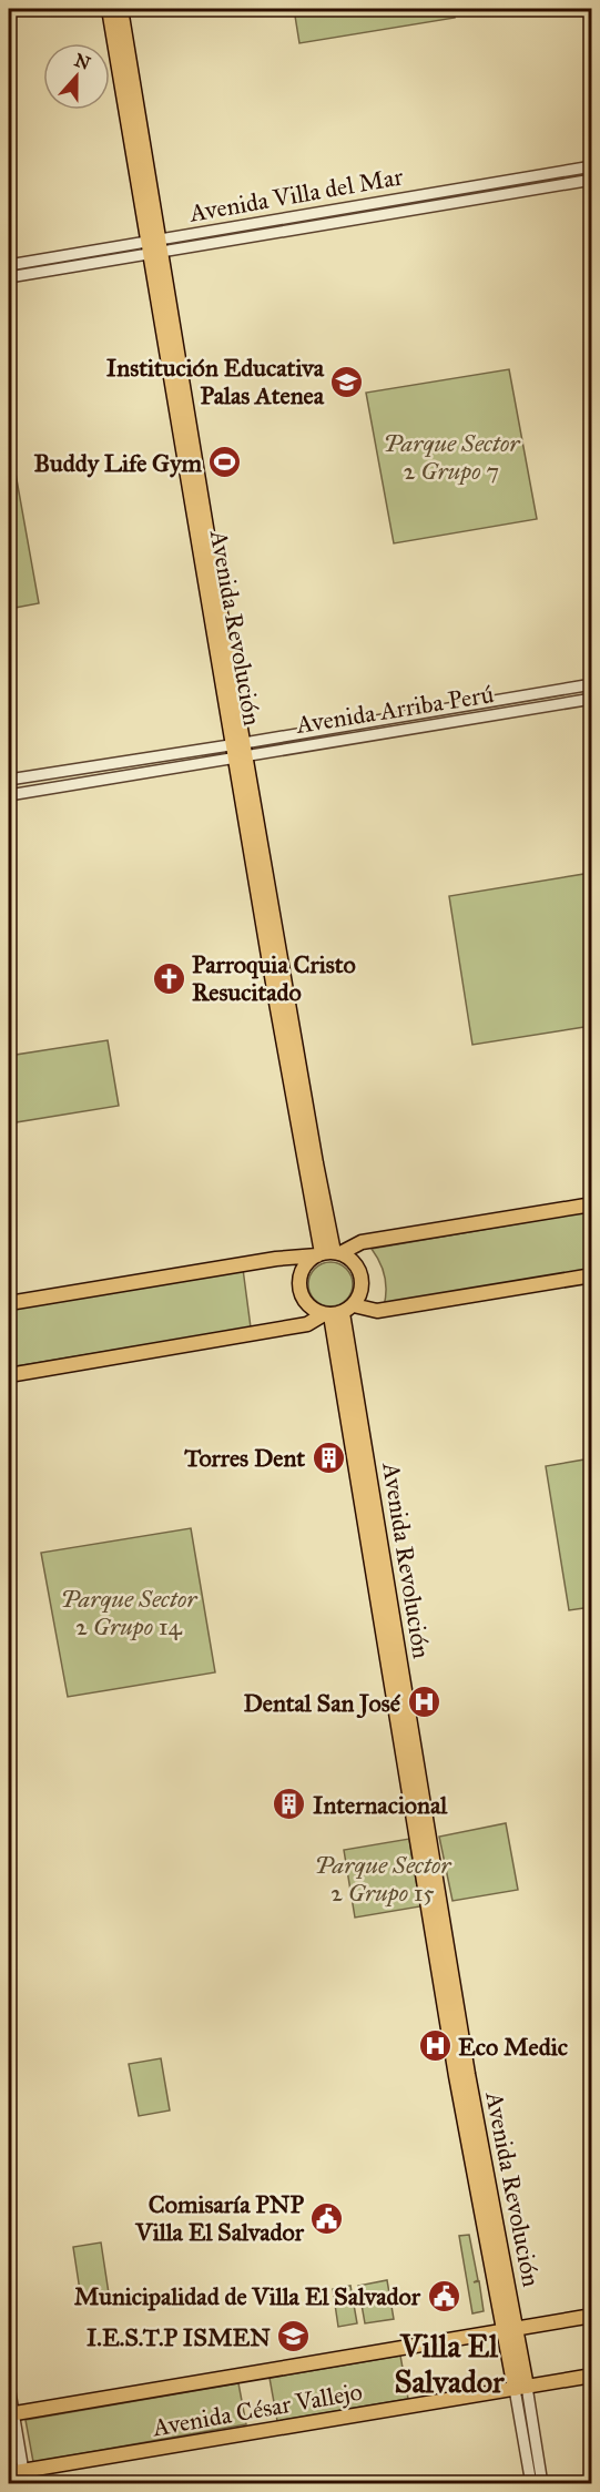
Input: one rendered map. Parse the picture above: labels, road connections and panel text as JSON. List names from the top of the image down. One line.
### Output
{"streets":{"main road":["Avenida Revolución","Avenida César Vallejo"],"street":["Avenida Villa del Mar","Avenida Arriba Perú"]},"crossings":[["Avenida Villa del Mar","Avenida Revolución"],["Avenida Revolución","Avenida Arriba Perú"],["Avenida Revolución","Avenida César Vallejo"]],"districts":["Villa El Salvador"],"parks":["Parque Sector 2 Grupo 7","Parque Sector 2 Grupo 14","Parque Sector 2 Grupo 15"],"places":{"school or university":["Institución Educativa Palas Atenea","I.E.S.T.P ISMEN"],"sports":["Buddy Life Gym"],"church":["Parroquia Cristo Resucitado"],"building":["Torres Dent","Internacional"],"hospital":["Dental San José","Eco Medic"],"public building":["Comisaría PNP Villa El Salvador","Municipalidad de Villa El Salvador"]},"north":"top"}
